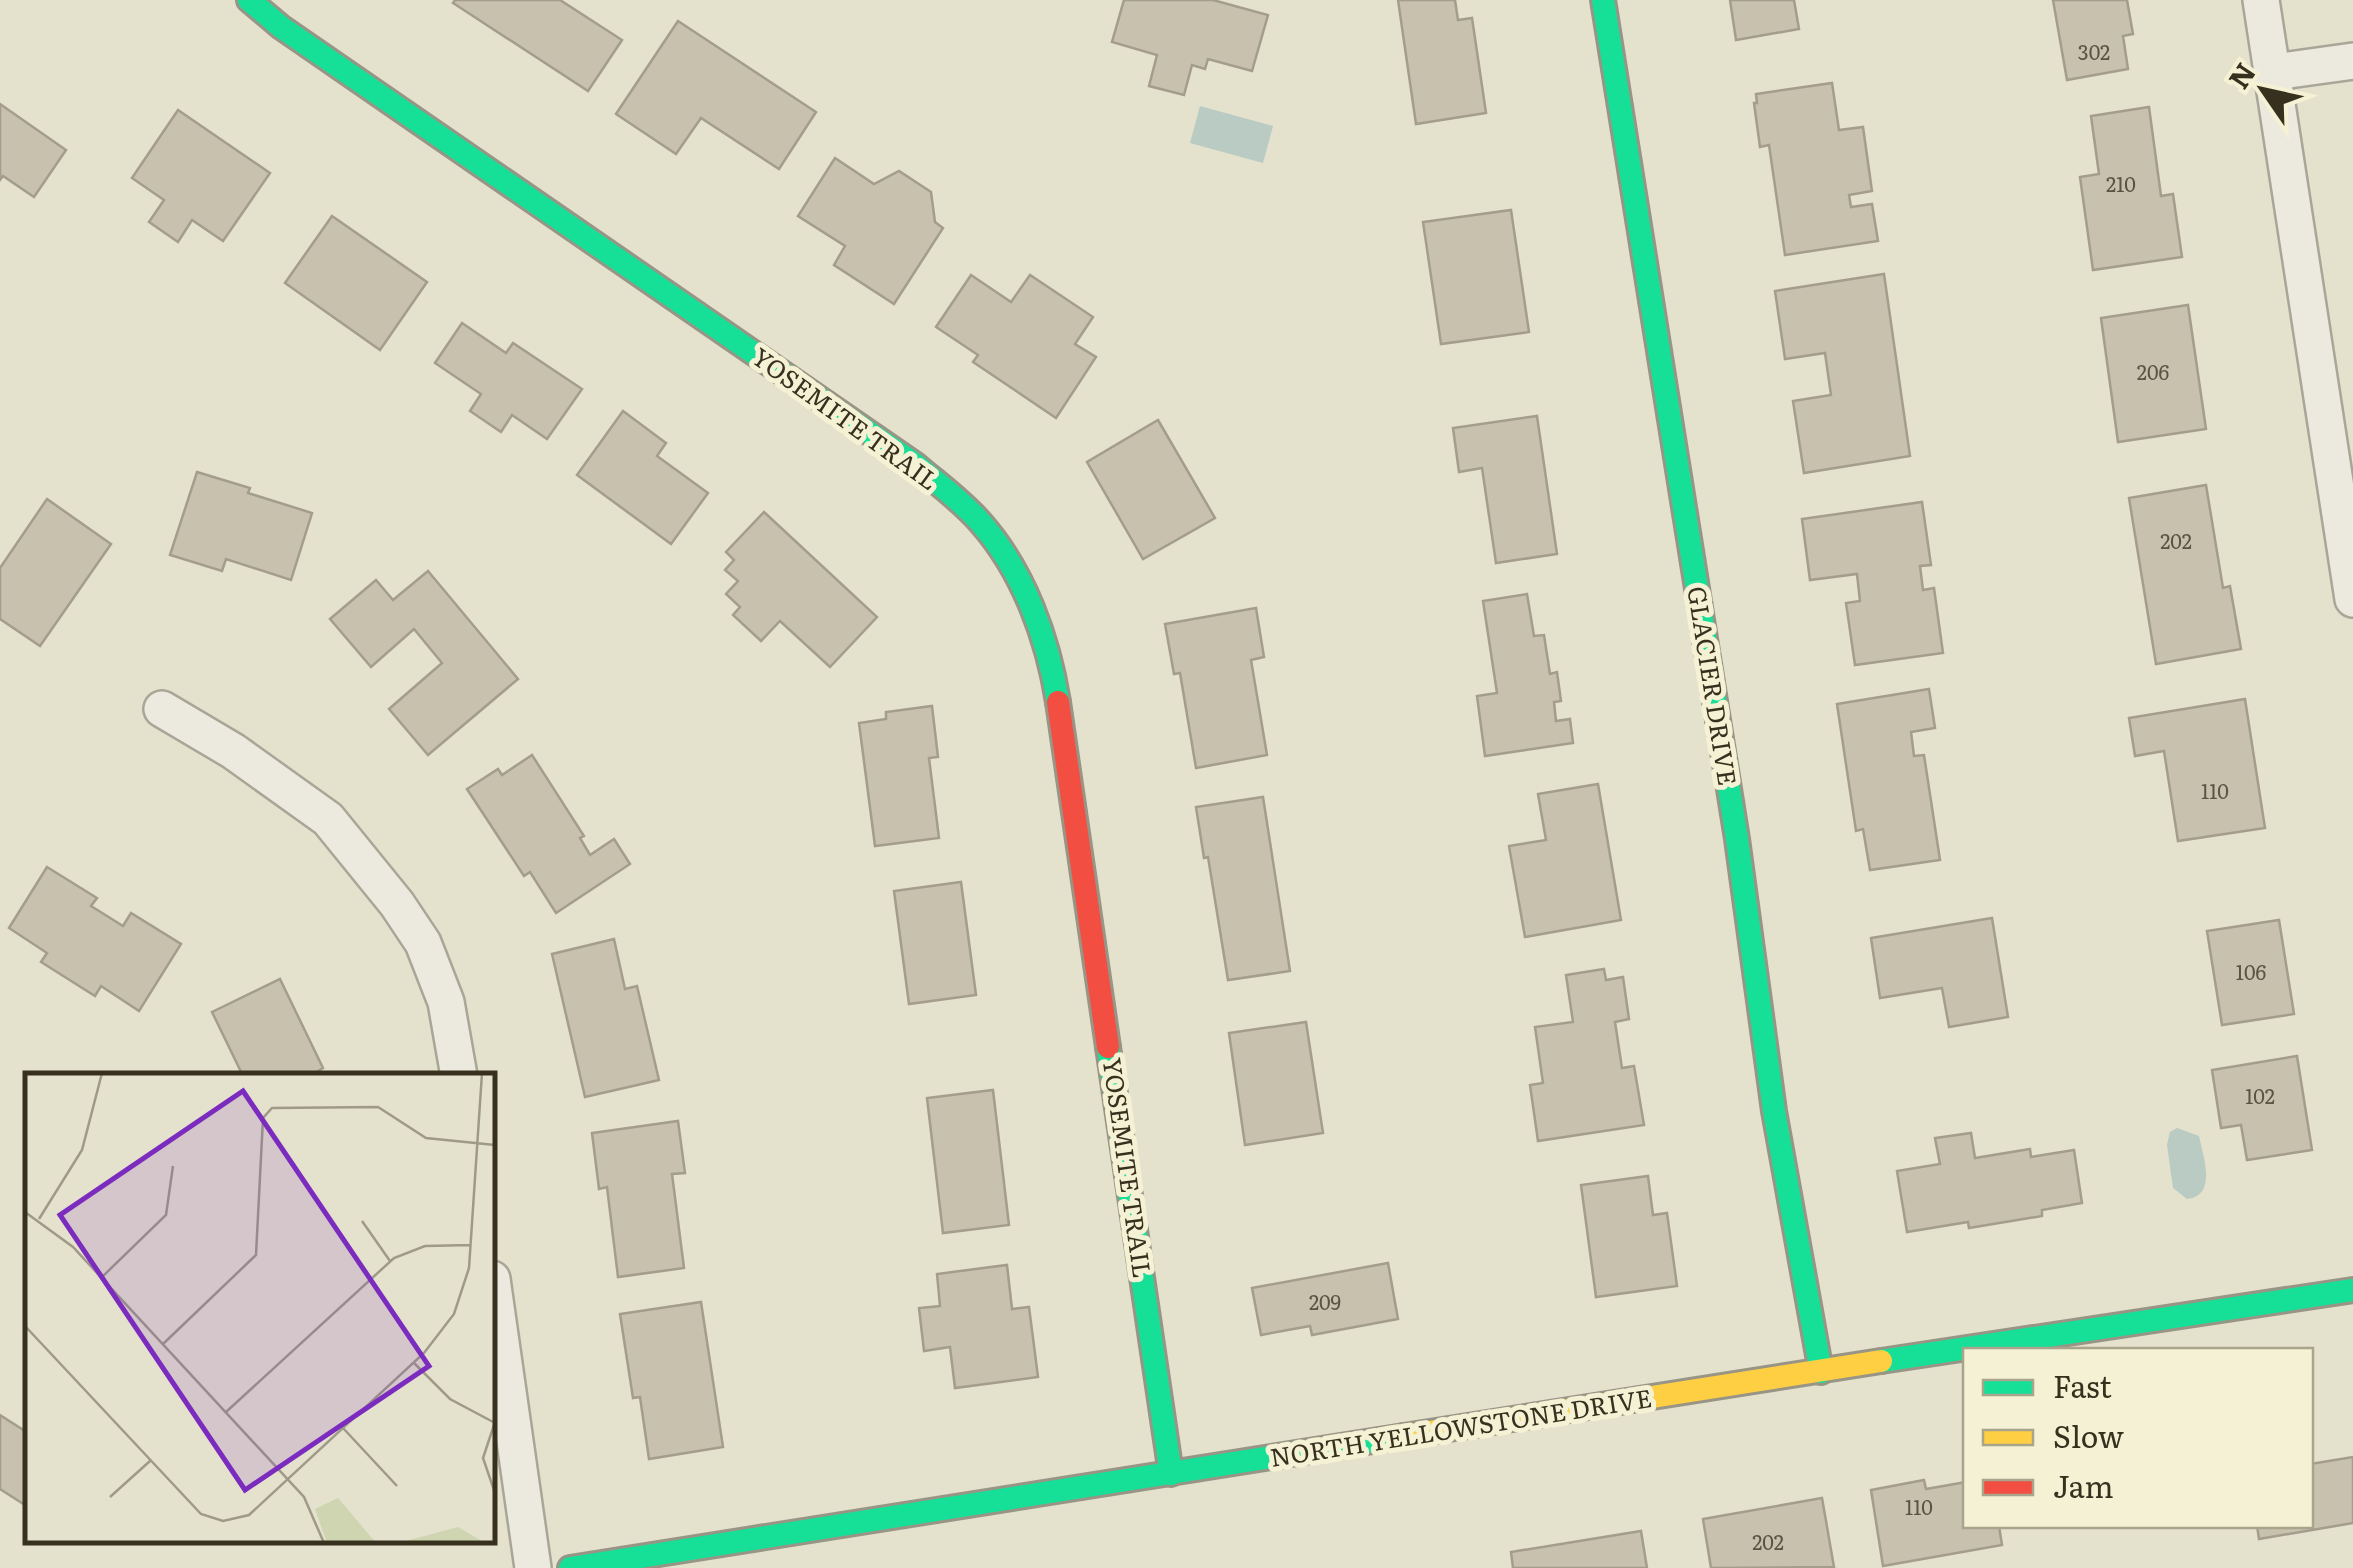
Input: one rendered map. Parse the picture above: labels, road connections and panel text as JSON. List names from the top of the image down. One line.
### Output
{"streets":{"street":["YOSEMITE TRAIL","GLACIER DRIVE","NORTH YELLOWSTONE DRIVE"]},"crossings":[["YOSEMITE TRAIL","NORTH YELLOWSTONE DRIVE"],["GLACIER DRIVE","NORTH YELLOWSTONE DRIVE"]],"house_numbers":["302","210","206","202","110","106","102","209","110","202"],"legend":["Fast","Slow","Jam"],"north":"top left"}
